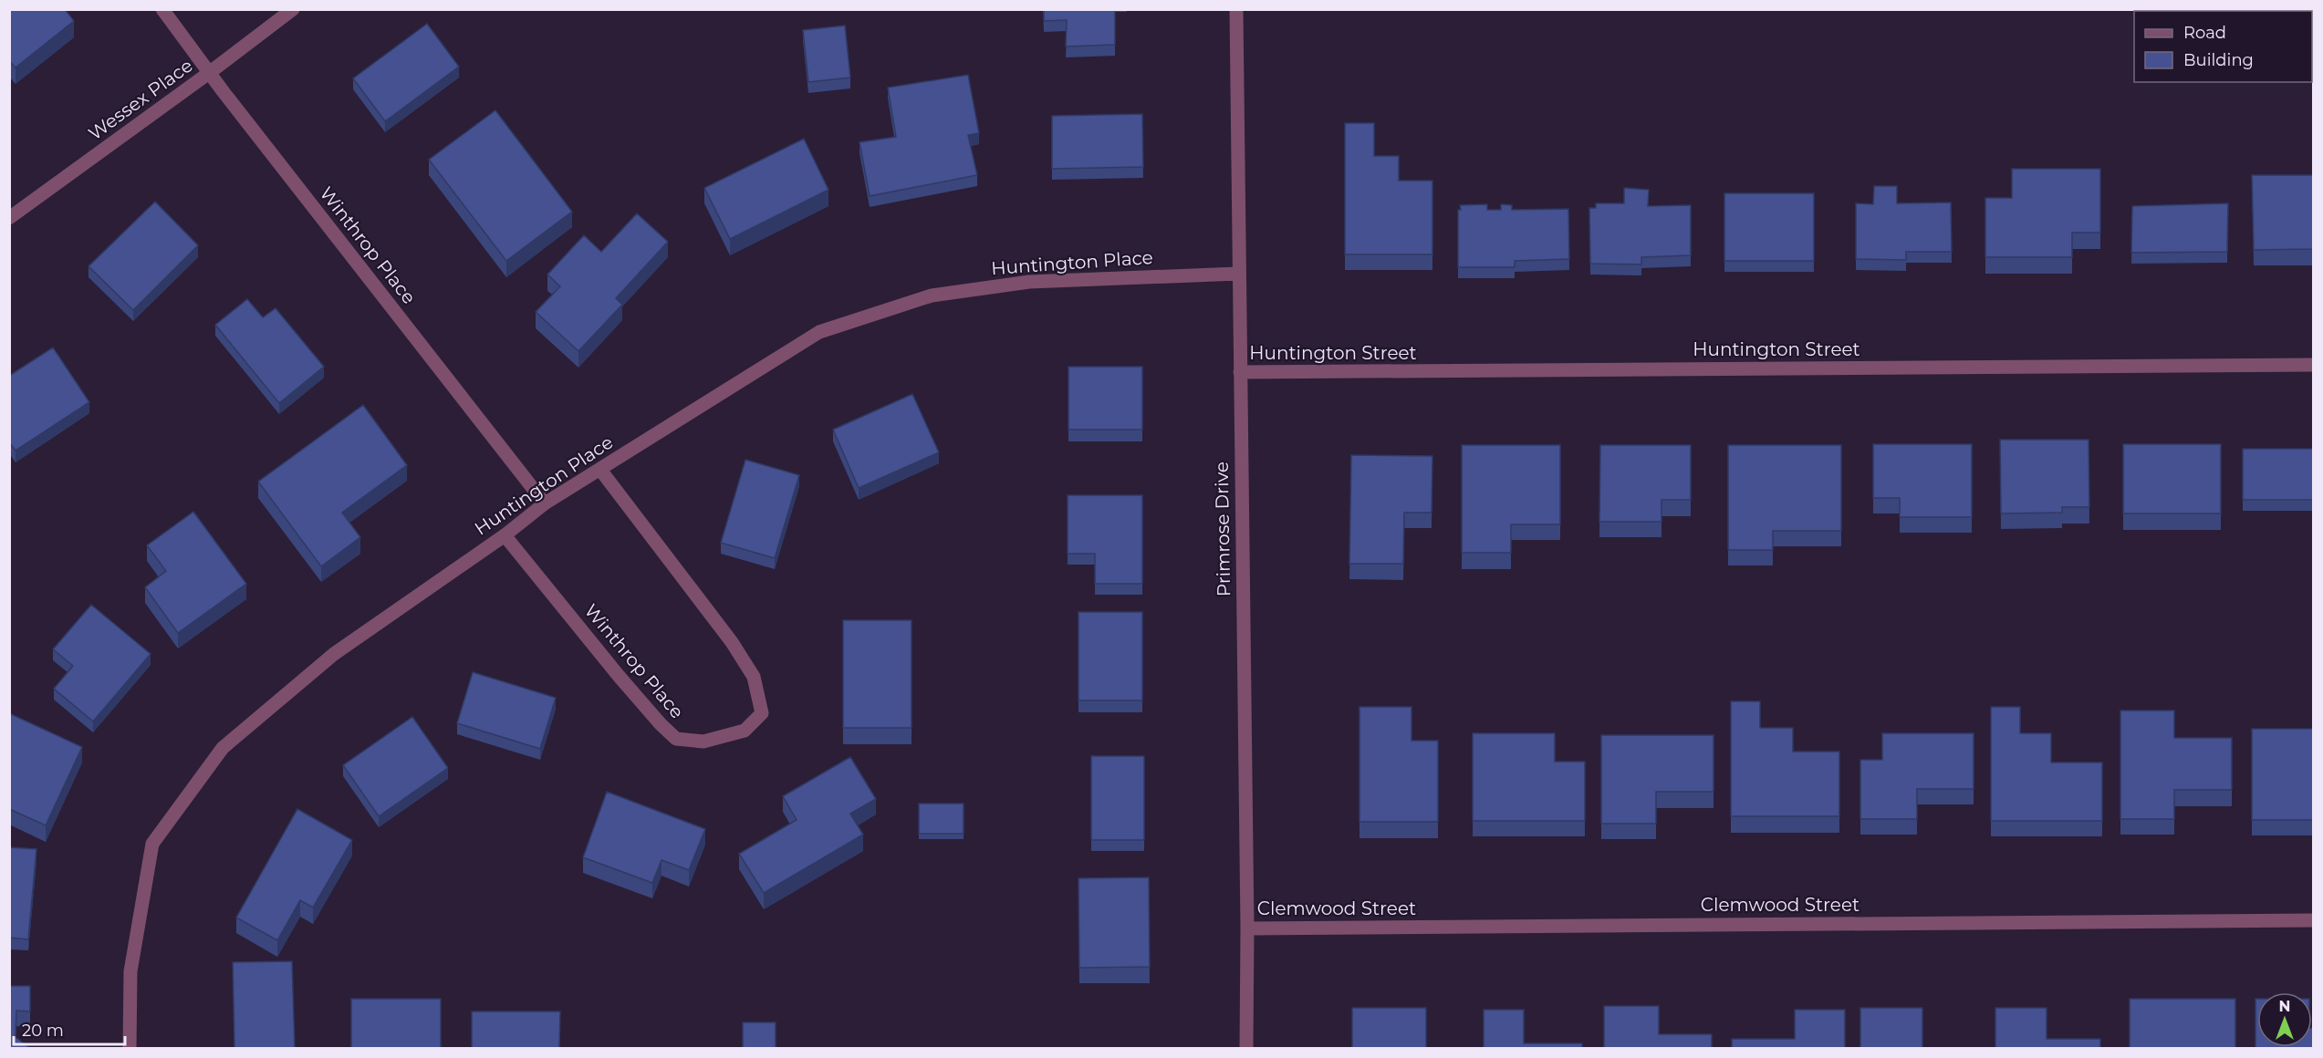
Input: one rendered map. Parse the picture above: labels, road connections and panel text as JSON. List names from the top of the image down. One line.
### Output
{"streets":{"street":["Wessex Place","Winthrop Place","Huntington Place","Huntington Street","Primrose Drive","Clemwood Street"]},"crossings":[["Wessex Place","Winthrop Place"],["Winthrop Place","Huntington Place"],["Huntington Place","Primrose Drive"],["Huntington Street","Primrose Drive"],["Primrose Drive","Clemwood Street"]],"legend":["Road","Building"],"scale_bar":"20 m","north":"top"}
